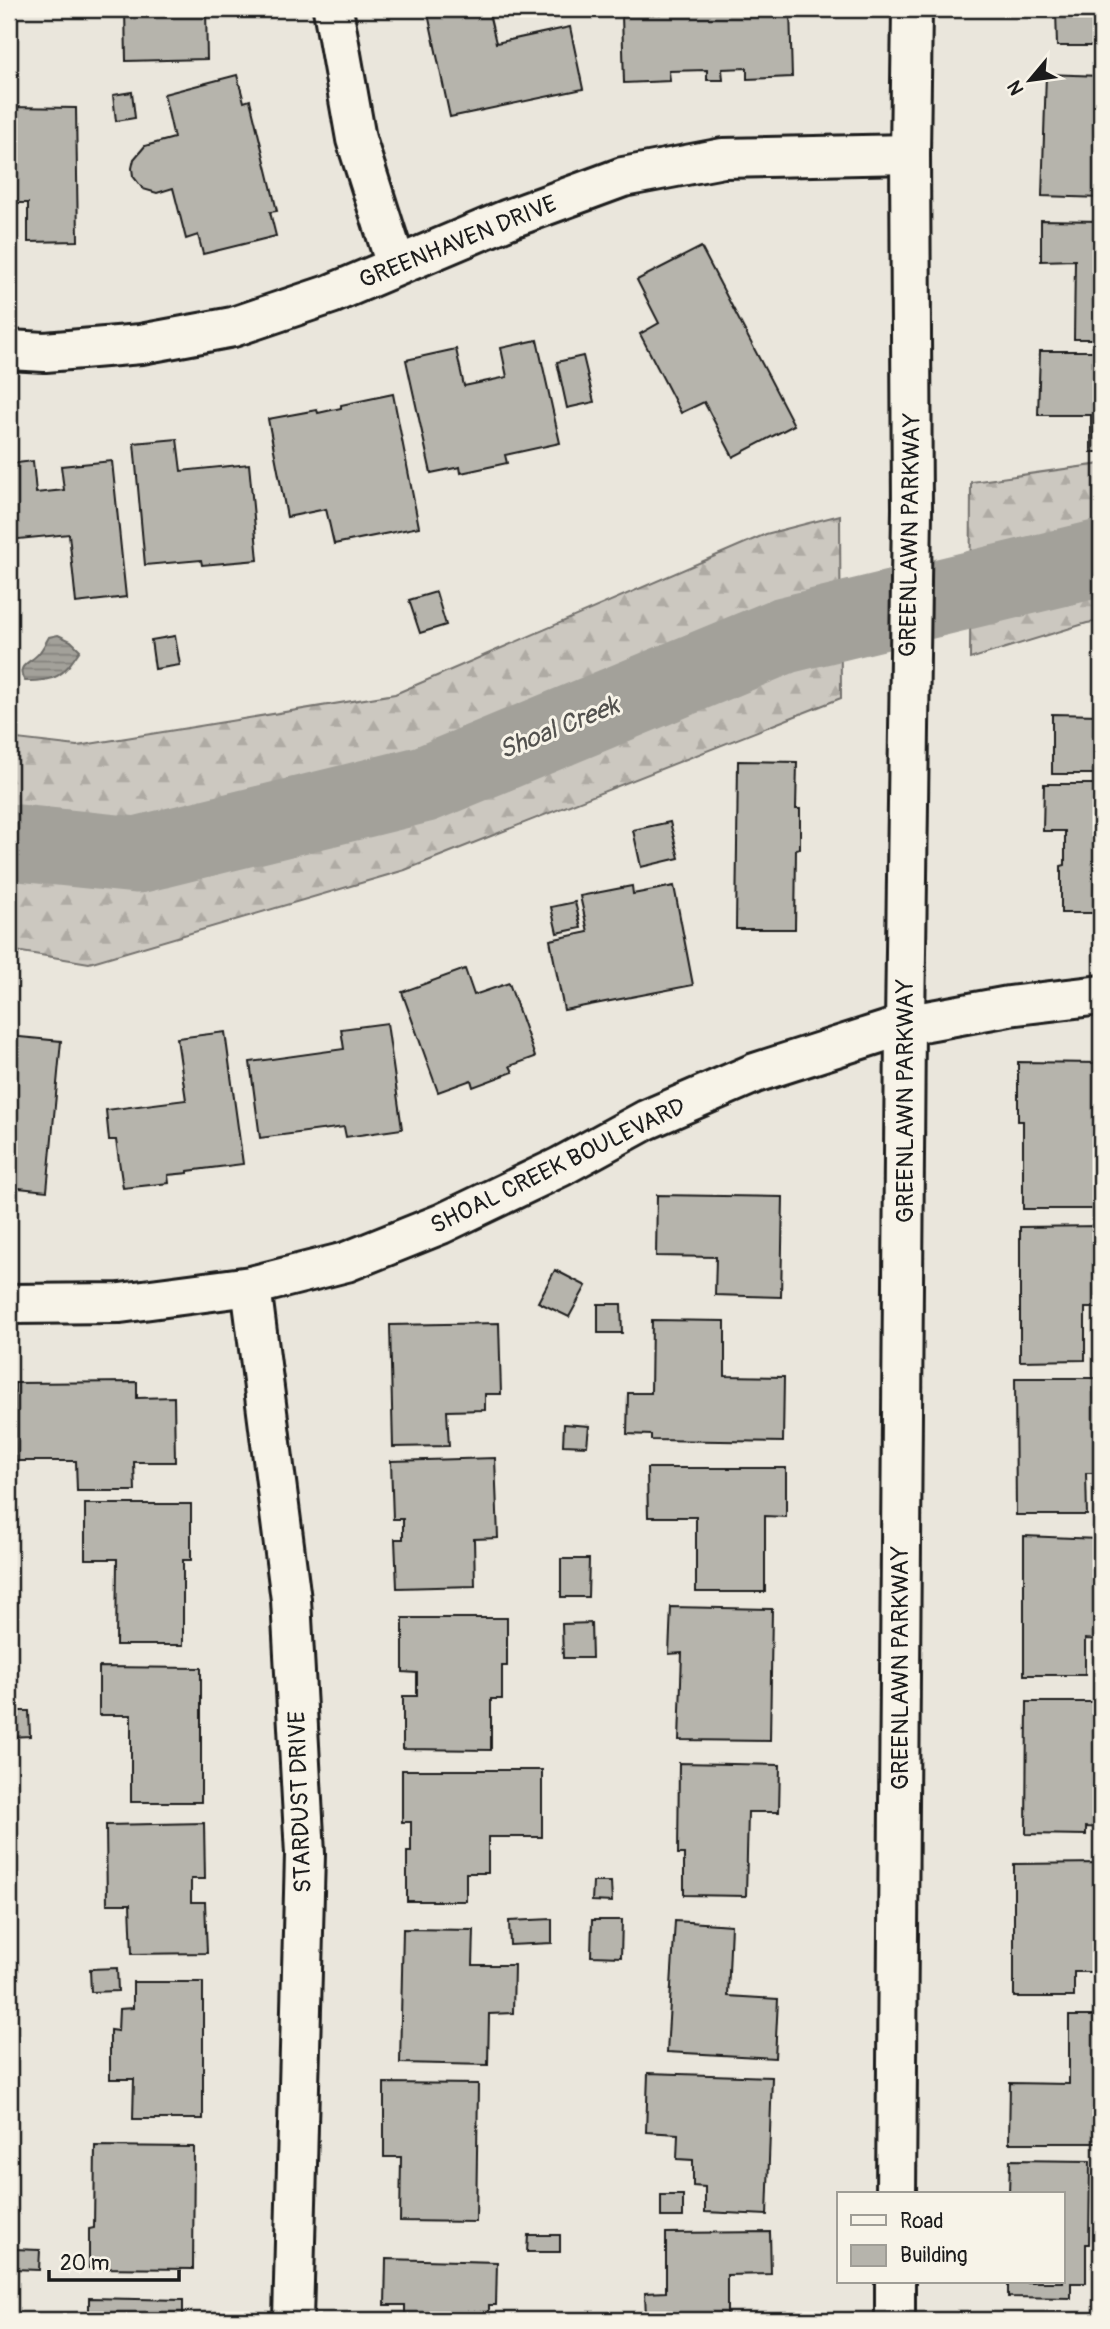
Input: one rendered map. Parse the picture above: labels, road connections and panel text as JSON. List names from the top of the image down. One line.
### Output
{"streets":{"street":["GREENHAVEN DRIVE","GREENLAWN PARKWAY","SHOAL CREEK BOULEVARD","STARDUST DRIVE"]},"crossings":[["GREENHAVEN DRIVE","GREENLAWN PARKWAY"],["GREENLAWN PARKWAY","SHOAL CREEK BOULEVARD"],["SHOAL CREEK BOULEVARD","STARDUST DRIVE"]],"water":["Shoal Creek"],"legend":["Road","Building"],"scale_bar":"20 m","north":"bottom left"}
